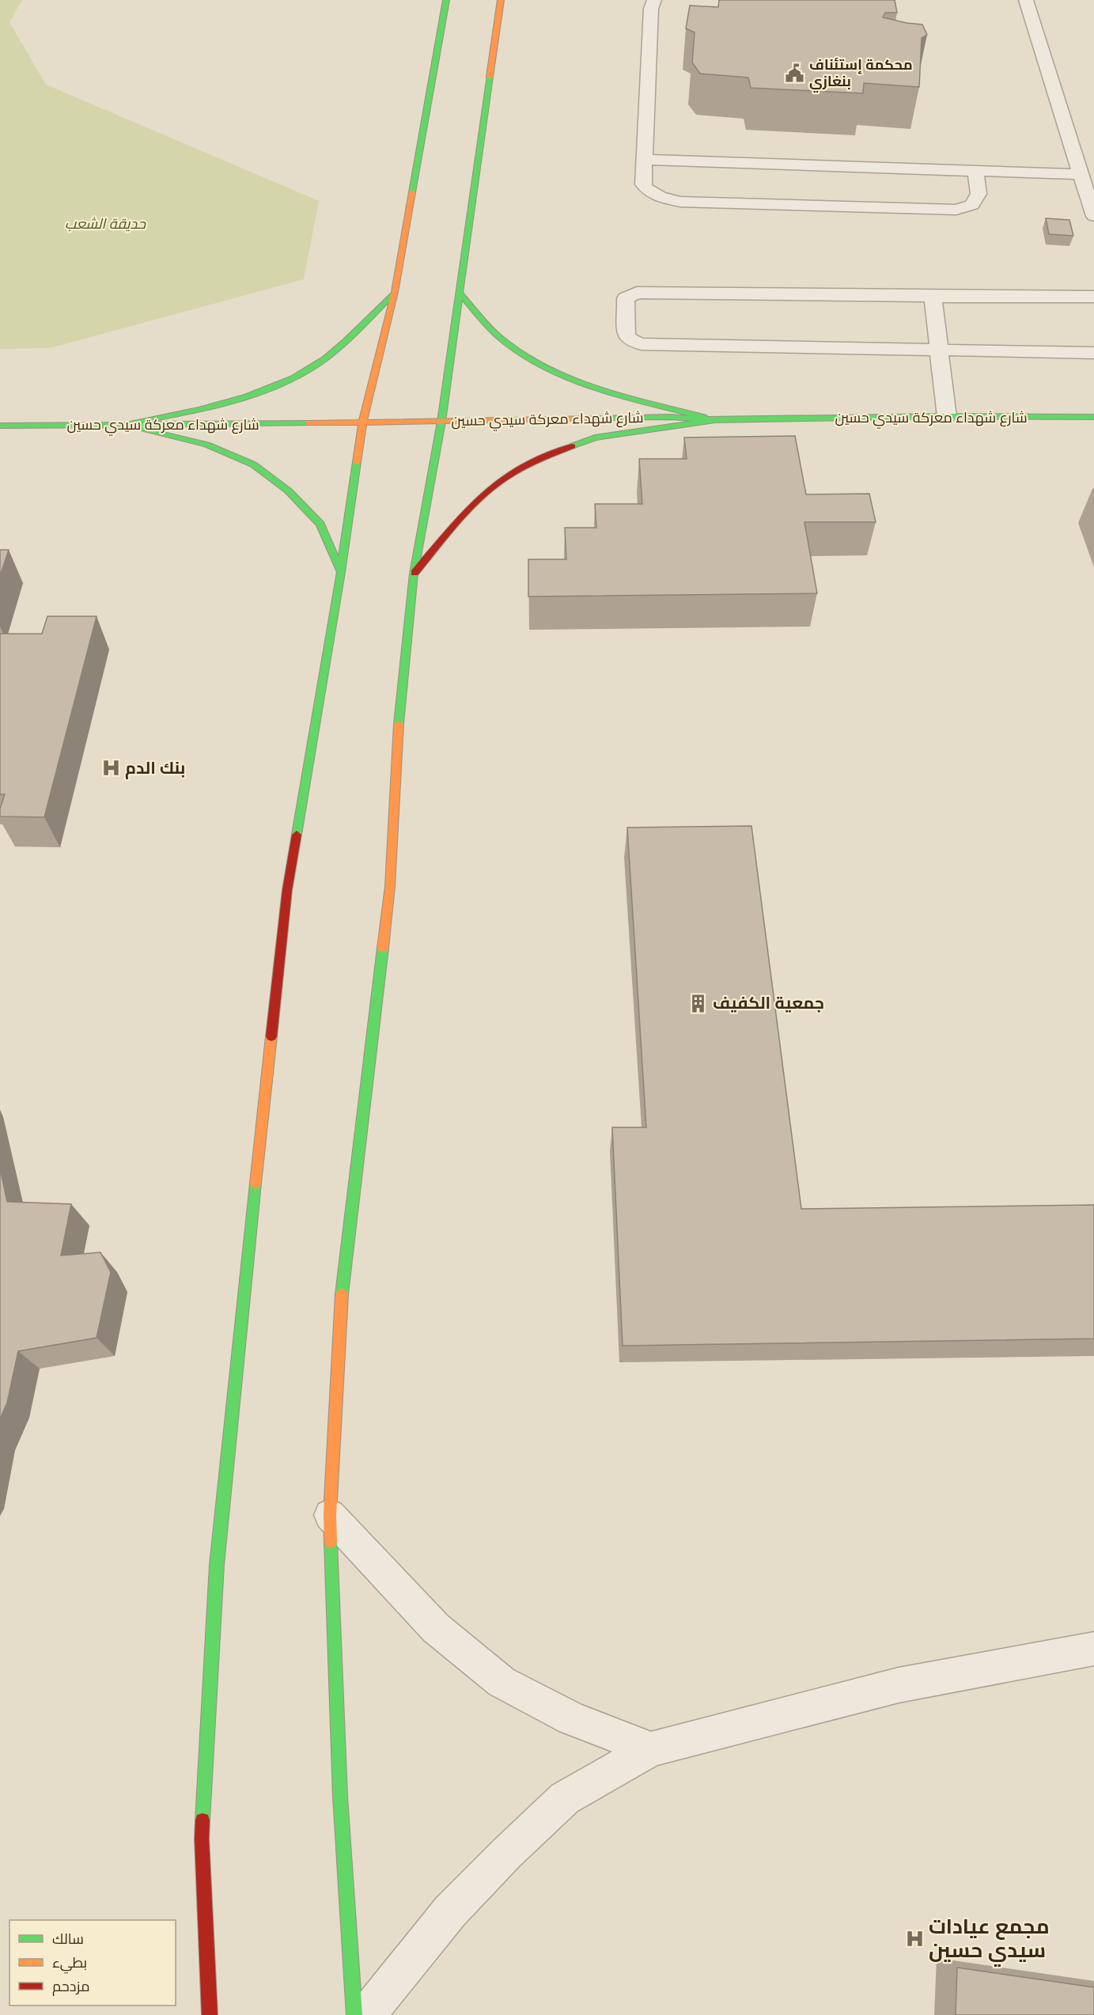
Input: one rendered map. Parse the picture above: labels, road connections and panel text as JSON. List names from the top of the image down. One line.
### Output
{"streets":{"main road":["شارع شهداء معركة سيدي حسين"]},"parks":["حديقة الشعب"],"places":{"public building":["محكمة إستئناف بنغازي"],"hospital":["بنك الدم","مجمع عيادات سيدي حسين"],"building":["جمعية الكفيف"]},"legend":["سالك","بطيء","مزدحم"]}
